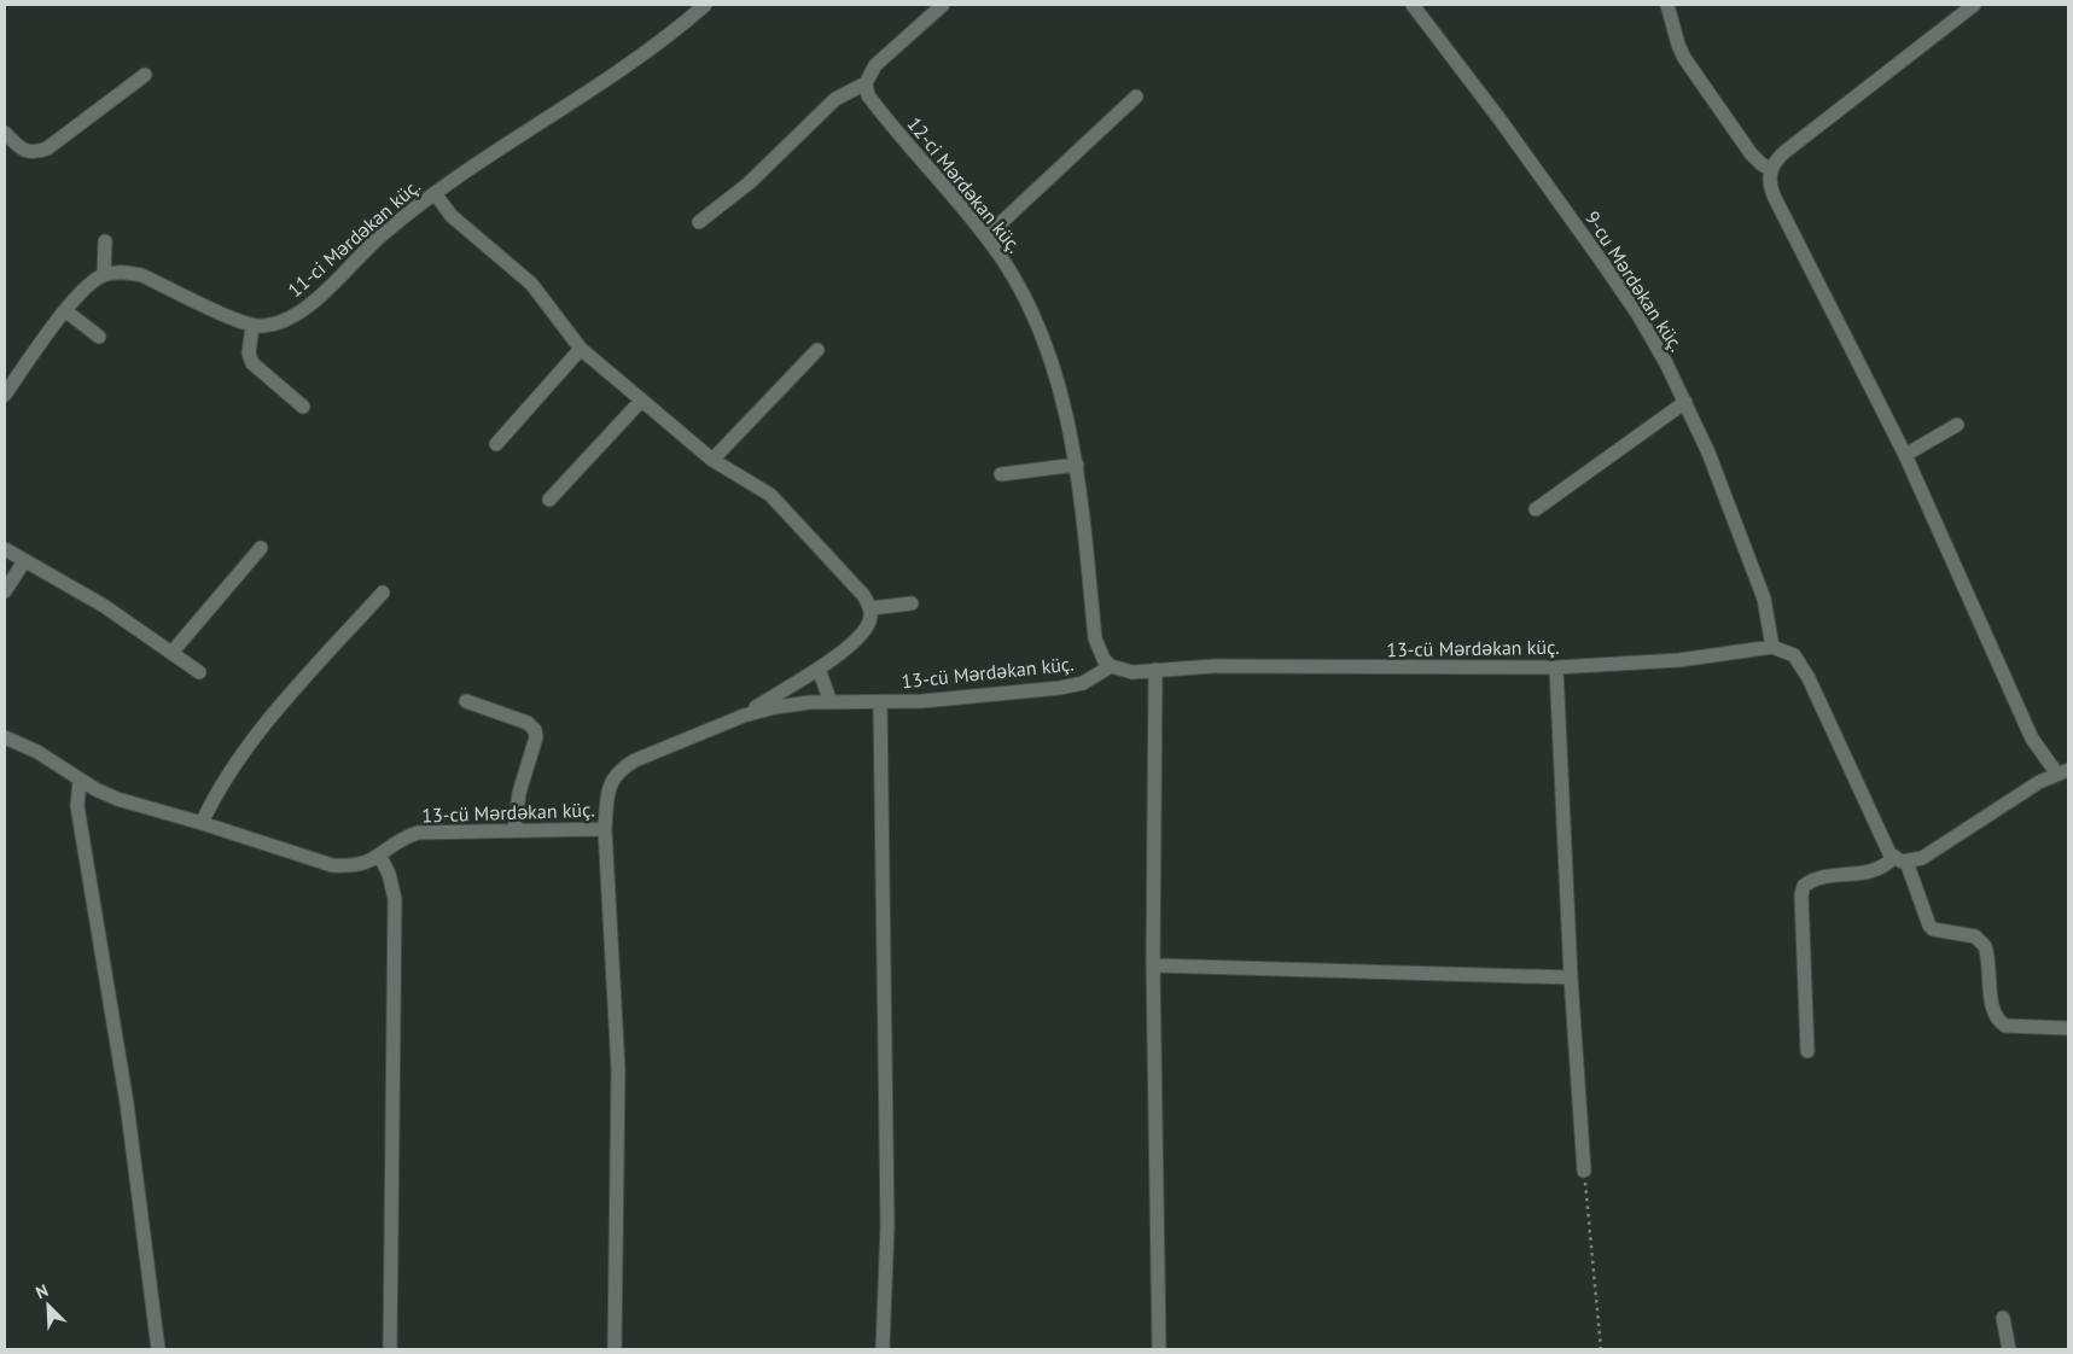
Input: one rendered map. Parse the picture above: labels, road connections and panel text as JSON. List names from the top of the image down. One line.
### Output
{"streets":{"street":["12-ci Mərdəkan küç.","11-ci Mərdəkan küç.","9-cu Mərdəkan küç.","13-cü Mərdəkan küç."]},"crossings":[["12-ci Mərdəkan küç.","13-cü Mərdəkan küç."],["9-cu Mərdəkan küç.","13-cü Mərdəkan küç."]],"north":"top left"}
